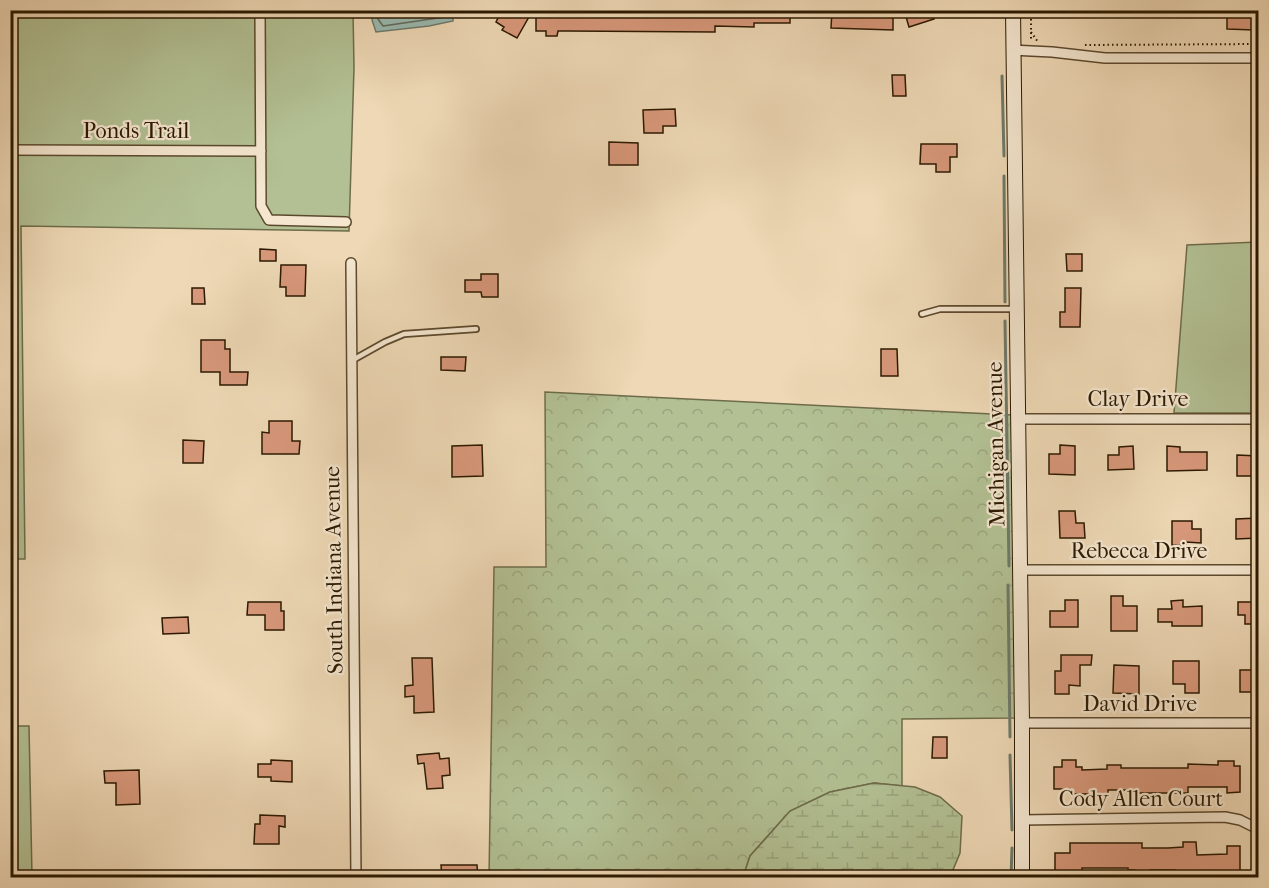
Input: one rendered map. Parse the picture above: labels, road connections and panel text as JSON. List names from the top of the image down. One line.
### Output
{"streets":{"street":["Ponds Trail","Clay Drive","Michigan Avenue","Rebecca Drive","South Indiana Avenue","David Drive","Cody Allen Court"]},"crossings":[["Clay Drive","Michigan Avenue"],["Michigan Avenue","Rebecca Drive"],["Michigan Avenue","David Drive"],["Michigan Avenue","Cody Allen Court"]]}
